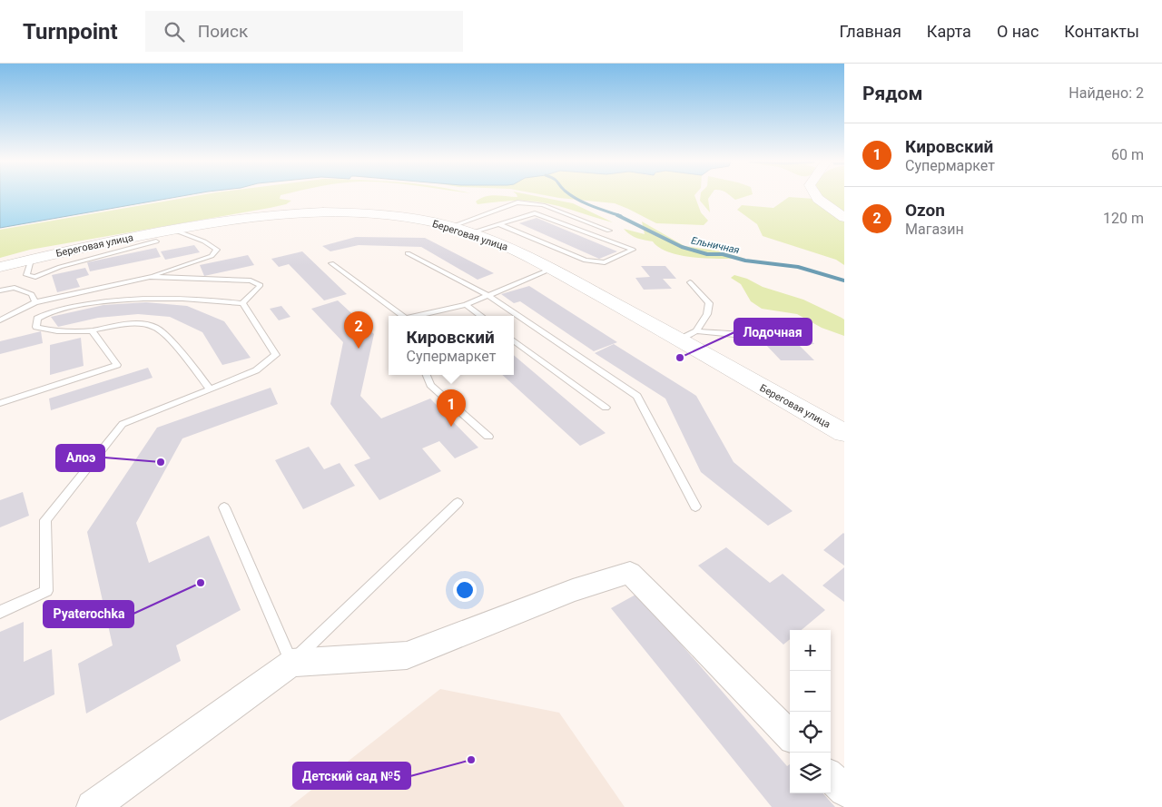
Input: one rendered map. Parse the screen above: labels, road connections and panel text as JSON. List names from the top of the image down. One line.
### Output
{"streets":{"main road":["Береговая улица"]},"water":["Ельничная"],"places":["Лодочная","Алоэ","Pyaterochka","Детский сад №5"],"page":{"header":"Turnpoint","search":"Поиск","nav":["Главная","Карта","О нас","Контакты"],"heading":["Рядом","Найдено: 2"],"list":[{"mark":"1","name":"Кировский","note":"Супермаркет","value":"60 m"},{"mark":"2","name":"Ozon","note":"Магазин","value":"120 m"}],"pins":["2","1"],"popup":["Кировский","Супермаркет"],"map_buttons":["+","−"]}}
